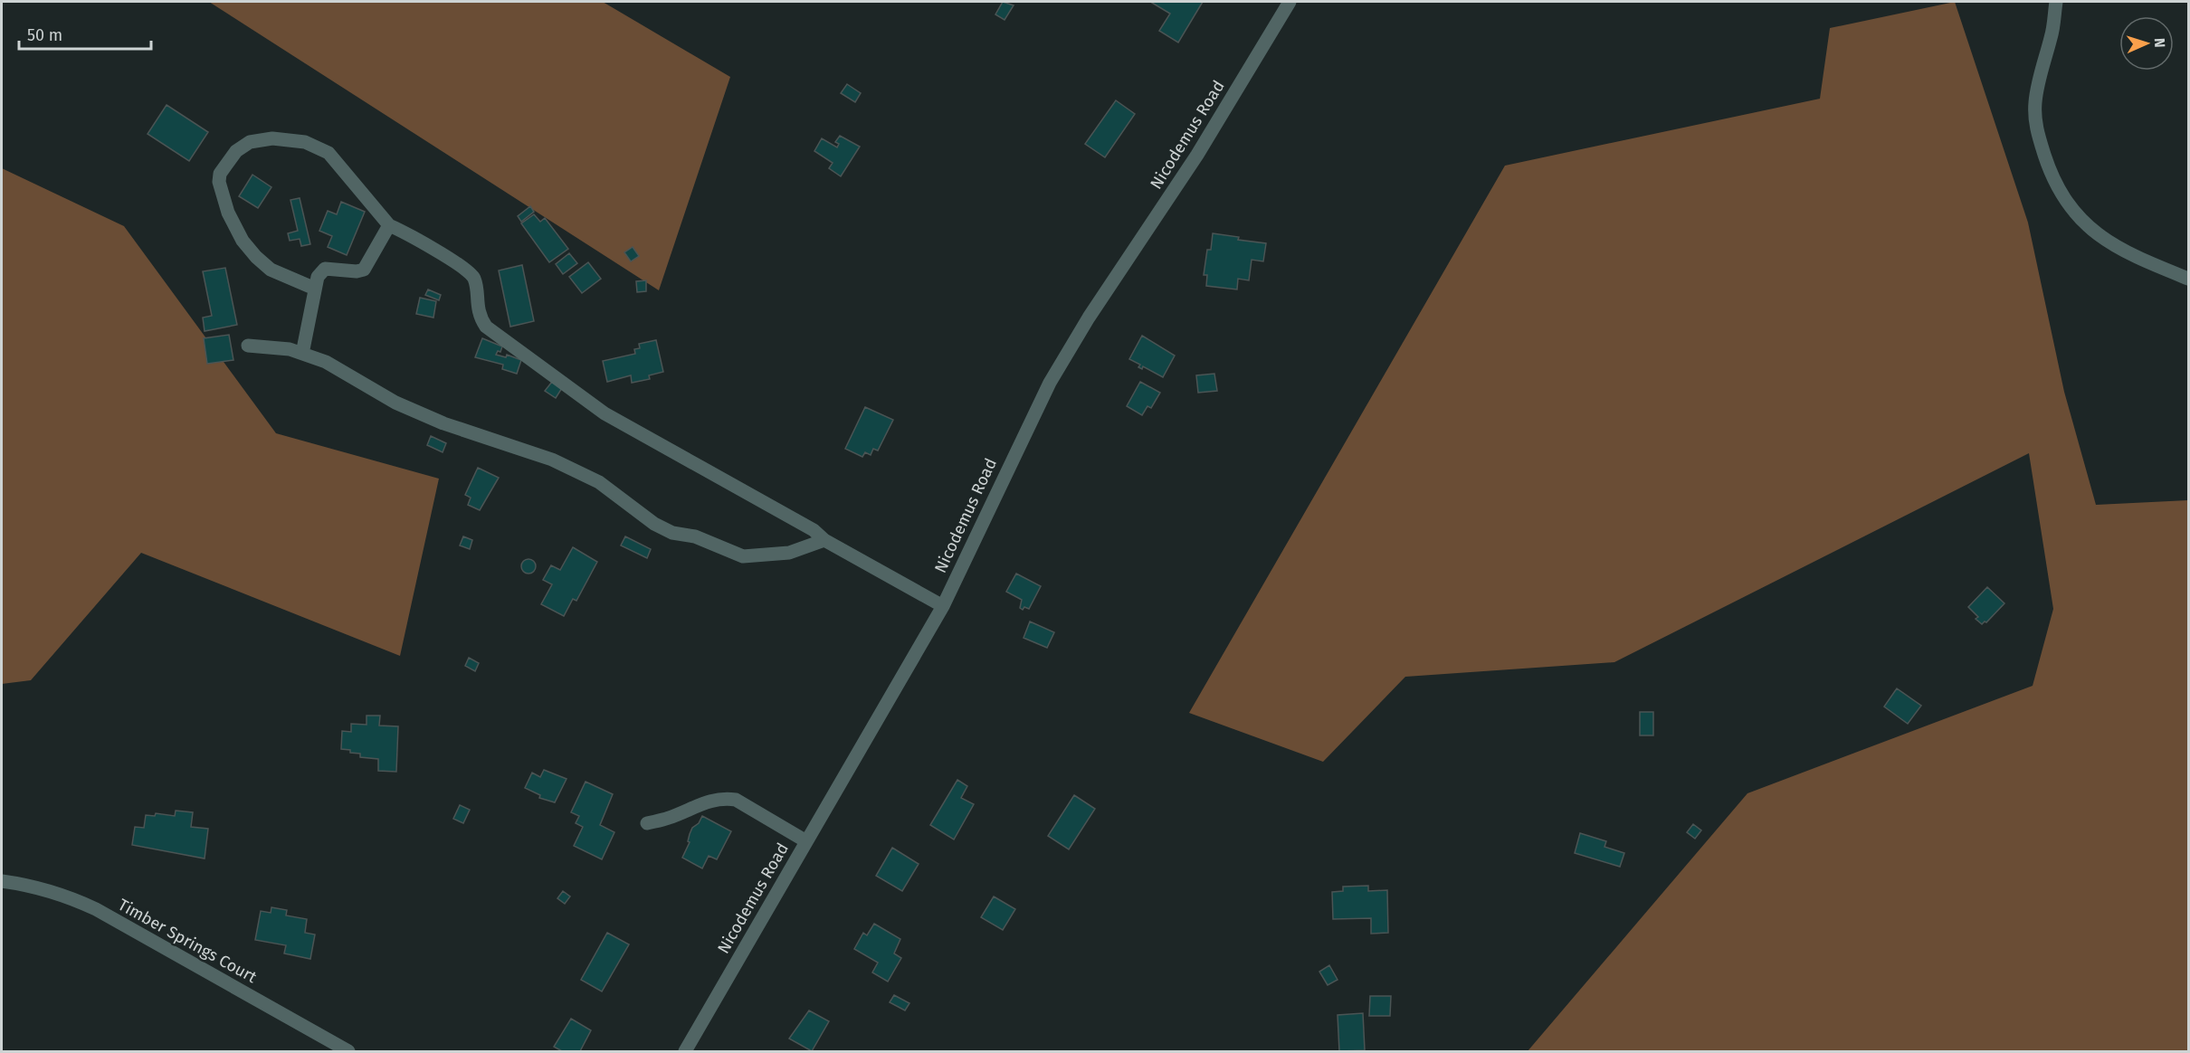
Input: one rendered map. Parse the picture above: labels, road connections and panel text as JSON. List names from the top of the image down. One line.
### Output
{"streets":{"street":["Nicodemus Road","Timber Springs Court"]},"scale_bar":"50 m","north":"right"}
